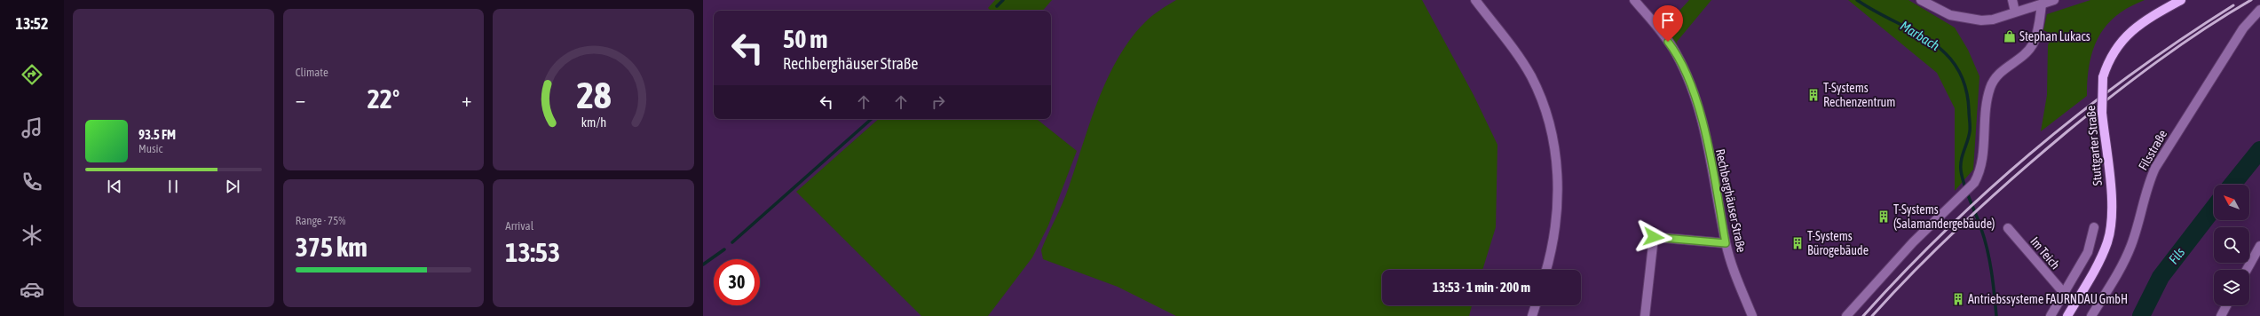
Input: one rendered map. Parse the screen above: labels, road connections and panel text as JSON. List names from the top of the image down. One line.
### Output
{"streets":{"main road":["Stuttgarter Straße"],"street":["Filsstraße","Rechberghäuser Straße","Im Teich"]},"water":["Marbach","Fils"],"places":{"shop":["Stephan Lukacs"],"building":["T-Systems Rechenzentrum","T-Systems (Salamandergebäude)","T-Systems Bürogebäude","Antriebssysteme FAURNDAU GmbH"]},"north":"top left","page":{"tabs":"13:52","tile":["Climate",["Range · 75%","375 km"],["Arrival","13:53"]],"turn":["50 m","Rechberghäuser Straße"],"heat":["−","22°","+"],"song":["93.5 FM","Music"],"limit":"30","trip":"13:53 · 1 min · 200 m","gauge":["28","km/h"]}}
